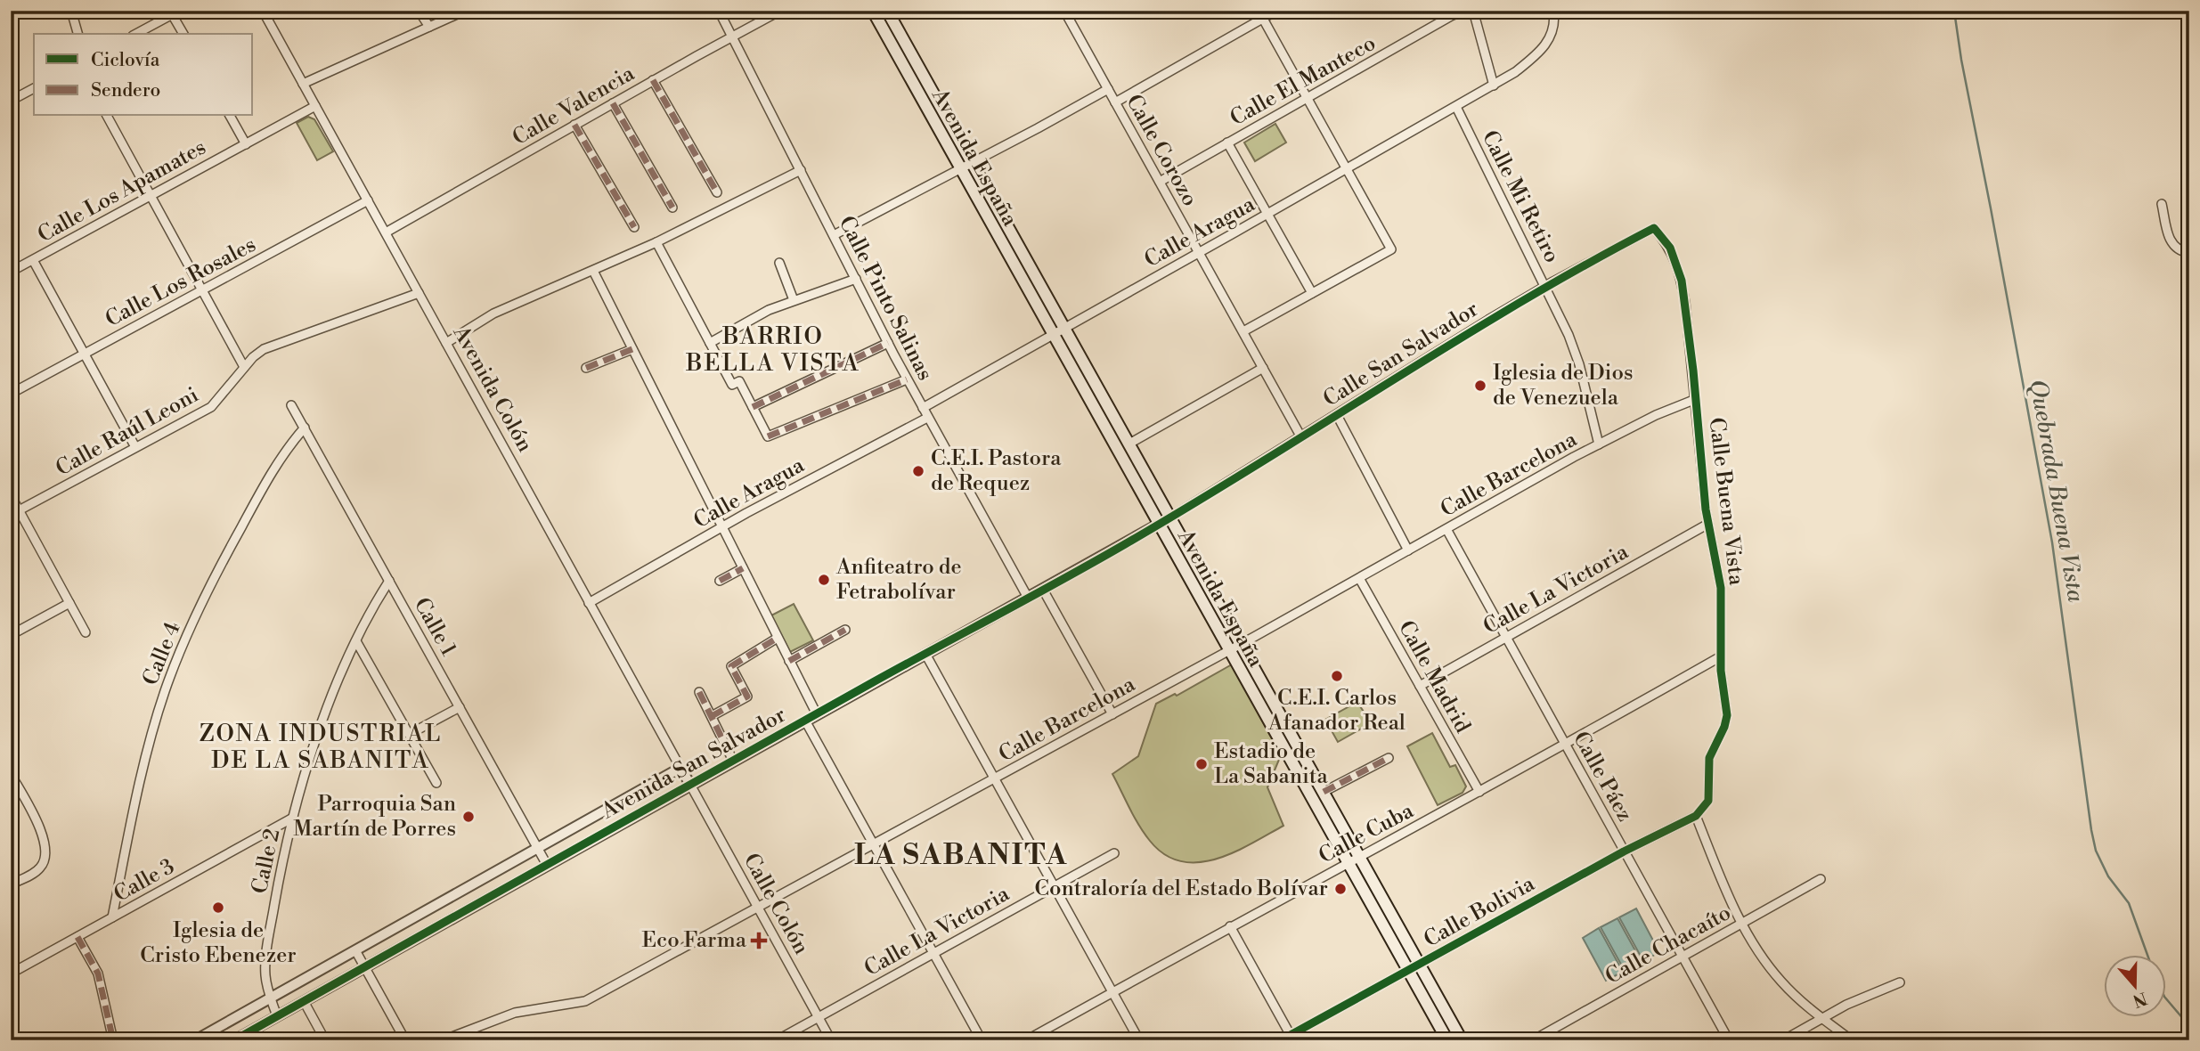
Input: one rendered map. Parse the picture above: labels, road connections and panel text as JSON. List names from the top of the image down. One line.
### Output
{"streets":{"main road":["Avenida España"],"street":["Calle El Manteco","Calle Valencia","Calle Corozo","Calle Los Apamates","Calle Mi Retiro","Calle Aragua","Calle Los Rosales","Calle Pinto Salinas","Calle San Salvador","Avenida Colón","Calle Raúl Leoni","Calle Barcelona","Calle Buena Vista","Calle La Victoria","Calle 1","Calle 4","Calle Madrid","Avenida San Salvador","Calle Páez","Calle Cuba","Calle 2","Calle 3","Calle Colón","Calle Bolivia","Calle Chacaíto"]},"crossings":[["Calle El Manteco","Calle Corozo"],["Calle Valencia","Calle Pinto Salinas"],["Calle Valencia","Avenida Colón"],["Calle Corozo","Calle Aragua"],["Calle Corozo","Calle San Salvador"],["Avenida España","Calle Aragua"],["Avenida España","Calle San Salvador"],["Avenida España","Calle Barcelona"],["Avenida España","Avenida San Salvador"],["Avenida España","Calle Cuba"],["Avenida España","Calle Bolivia"],["Calle Los Apamates","Avenida Colón"],["Calle Mi Retiro","Calle Aragua"],["Calle Mi Retiro","Calle San Salvador"],["Calle Mi Retiro","Calle Barcelona"],["Calle Aragua","Calle Pinto Salinas"],["Calle Aragua","Avenida Colón"],["Calle Los Rosales","Avenida Colón"],["Calle Pinto Salinas","Avenida San Salvador"],["Calle San Salvador","Calle Buena Vista"],["Calle San Salvador","Avenida San Salvador"],["Avenida Colón","Calle Raúl Leoni"],["Avenida Colón","Avenida San Salvador"],["Avenida Colón","Calle Colón"],["Calle Barcelona","Calle Buena Vista"],["Calle Barcelona","Calle Madrid"],["Calle Barcelona","Calle Páez"],["Calle Barcelona","Calle Colón"],["Calle Buena Vista","Calle La Victoria"],["Calle Buena Vista","Calle Cuba"],["Calle Buena Vista","Calle Bolivia"],["Calle La Victoria","Calle Madrid"],["Calle La Victoria","Calle Páez"],["Calle La Victoria","Calle Colón"],["Calle 1","Calle 4"],["Calle 1","Avenida San Salvador"],["Calle 1","Calle 2"],["Calle 4","Calle 3"],["Calle Madrid","Calle Cuba"],["Avenida San Salvador","Calle 2"],["Avenida San Salvador","Calle Colón"],["Calle Páez","Calle Cuba"],["Calle Páez","Calle Bolivia"],["Calle Páez","Calle Chacaíto"],["Calle 2","Calle 3"]],"districts":["BARRIO BELLA VISTA","ZONA INDUSTRIAL DE LA SABANITA","LA SABANITA"],"water":["Quebrada Buena Vista"],"places":{"other":["Iglesia de Dios de Venezuela","C.E.I. Pastora de Requez","Anfiteatro de Fetrabolívar","C.E.I. Carlos Afanador Real","Estadio de La Sabanita","Parroquia San Martín de Porres","Contraloría del Estado Bolívar","Iglesia de Cristo Ebenezer"],"health":["Eco Farma"]},"legend":["Ciclovía","Sendero"],"north":"bottom"}
